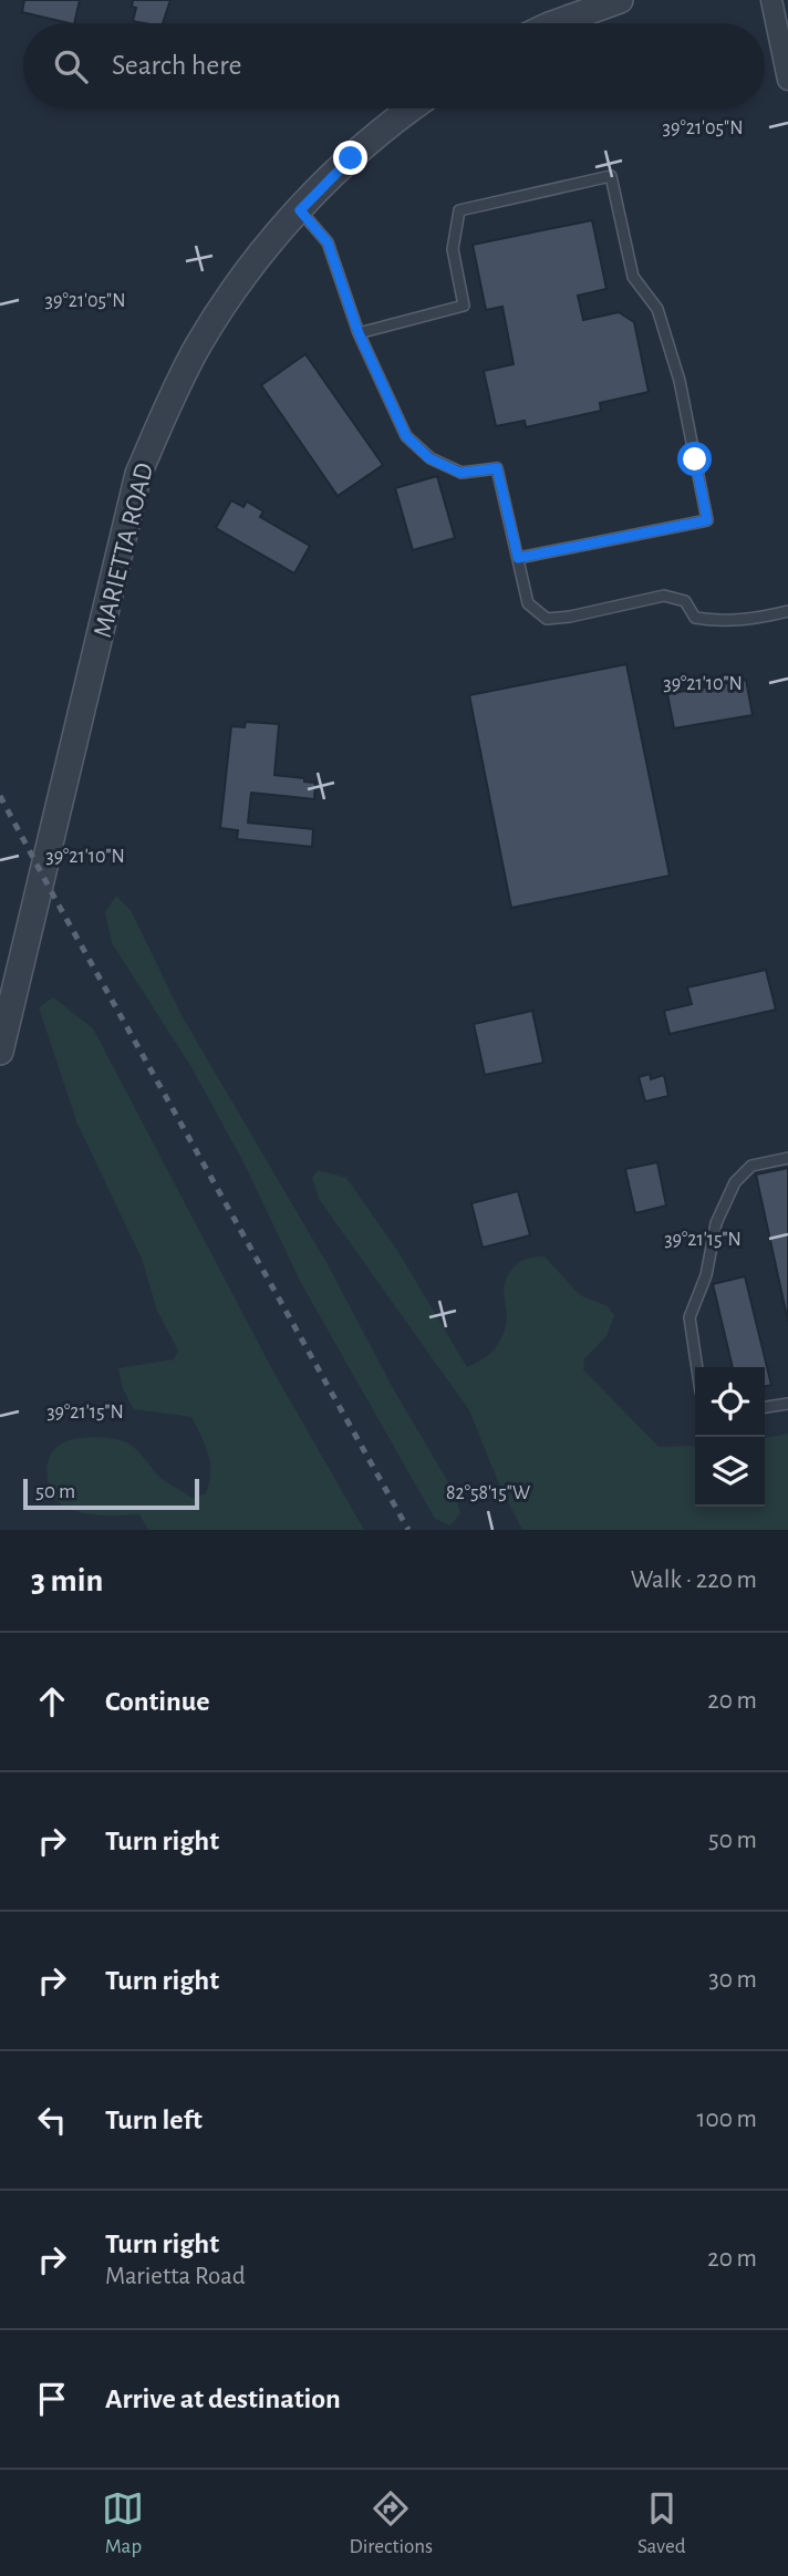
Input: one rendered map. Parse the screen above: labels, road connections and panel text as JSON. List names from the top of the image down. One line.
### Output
{"streets":{"street":["MARIETTA ROAD"]},"scale_bar":"50 m","page":{"search":"Search here","scale":"50 m","heading":["3 min","Walk · 220 m"],"list":[["Continue","20 m"],["Turn right","50 m"],["Turn right","30 m"],["Turn left","100 m"],["Turn right","Marietta Road","20 m"],"Arrive at destination"],"nav":["Map","Directions","Saved"]},"coordinates":["39°21'05\"N","39°21'10\"N","39°21'15\"N","82°58'15\"W"]}
